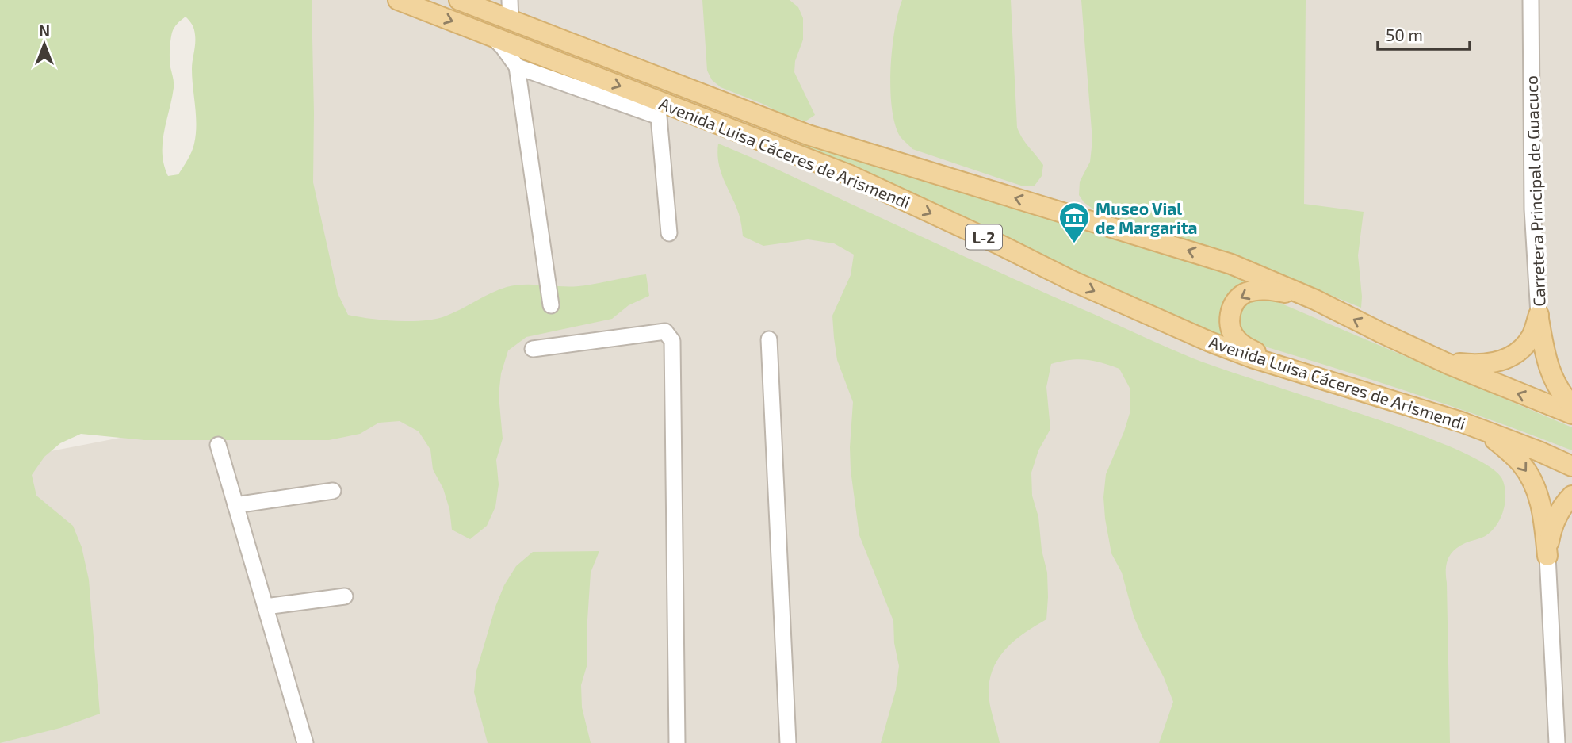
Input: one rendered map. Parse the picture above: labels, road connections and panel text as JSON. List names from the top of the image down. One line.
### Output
{"streets":{"main road":["Avenida Luisa Cáceres de Arismendi","L-2"],"street":["Carretera Principal de Guacuco"]},"places":{"museum":["Museo Vial de Margarita"]},"scale_bar":"50 m","north":"top"}
